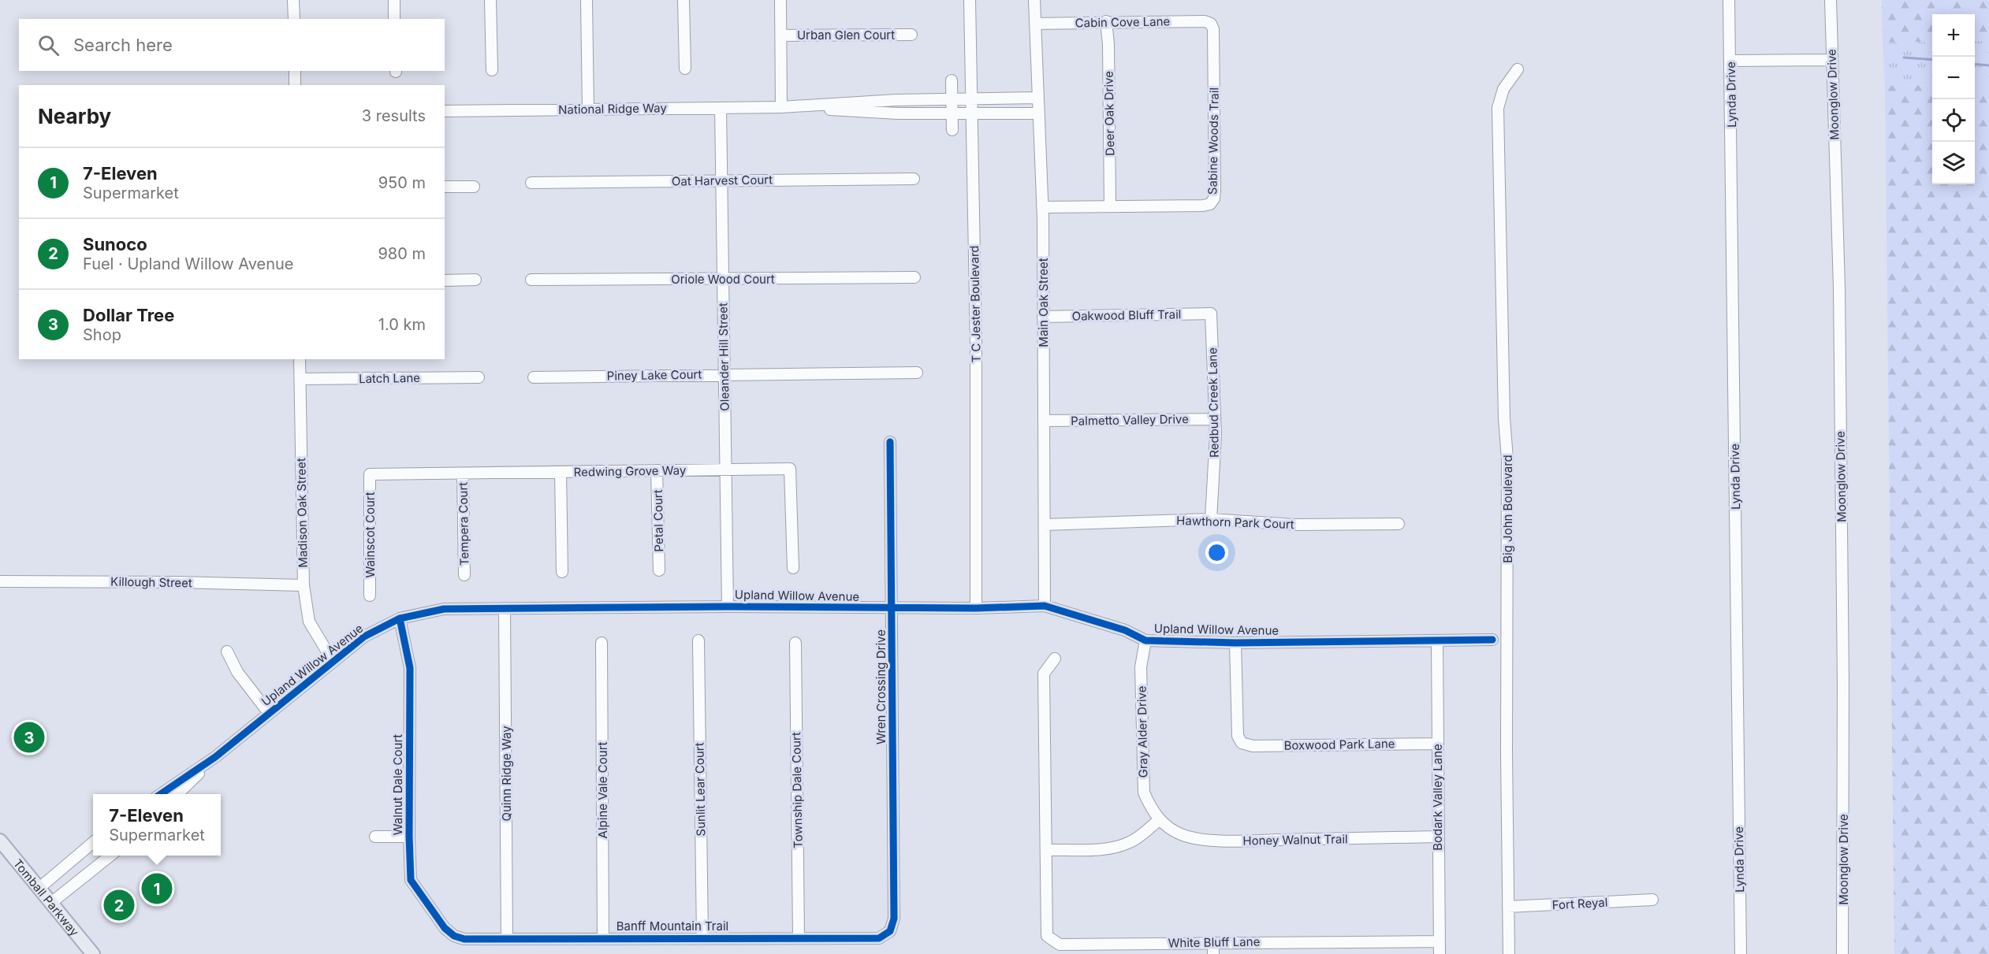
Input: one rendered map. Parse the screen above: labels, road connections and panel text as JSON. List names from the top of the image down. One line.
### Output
{"streets":{"main road":["Tomball Parkway"],"street":["Cabin Cove Lane","Urban Glen Court","Lynda Drive","Moonglow Drive","National Ridge Way","Deer Oak Drive","Sabine Woods Trail","Oat Harvest Court","Oriole Wood Court","Main Oak Street","T C Jester Boulevard","Oakwood Bluff Trail","Oleander Hill Street","Piney Lake Court","Latch Lane","Redbud Creek Lane","Palmetto Valley Drive","Redwing Grove Way","Big John Boulevard","Madison Oak Street","Petal Court","Hawthorn Park Court","Tempera Court","Wainscot Court","Killough Street","Upland Willow Avenue","Wren Crossing Drive","Gray Alder Drive","Boxwood Park Lane","Quinn Ridge Way","Walnut Dale Court","Sunlit Lear Court","Alpine Vale Court","Township Dale Court","Bodark Valley Lane","Honey Walnut Trail","Fort Reyal","Banff Mountain Trail","White Bluff Lane"]},"crossings":[["Cabin Cove Lane","Deer Oak Drive"],["Cabin Cove Lane","Sabine Woods Trail"],["Cabin Cove Lane","Main Oak Street"],["National Ridge Way","Main Oak Street"],["National Ridge Way","T C Jester Boulevard"],["National Ridge Way","Oleander Hill Street"],["Deer Oak Drive","Sabine Woods Trail"],["Sabine Woods Trail","Main Oak Street"],["Oat Harvest Court","Oleander Hill Street"],["Oriole Wood Court","Oleander Hill Street"],["Main Oak Street","Oakwood Bluff Trail"],["Main Oak Street","Palmetto Valley Drive"],["Main Oak Street","Hawthorn Park Court"],["Main Oak Street","Upland Willow Avenue"],["T C Jester Boulevard","Upland Willow Avenue"],["Oakwood Bluff Trail","Redbud Creek Lane"],["Oleander Hill Street","Piney Lake Court"],["Oleander Hill Street","Redwing Grove Way"],["Oleander Hill Street","Upland Willow Avenue"],["Latch Lane","Madison Oak Street"],["Redbud Creek Lane","Palmetto Valley Drive"],["Redbud Creek Lane","Hawthorn Park Court"],["Redwing Grove Way","Petal Court"],["Redwing Grove Way","Tempera Court"],["Redwing Grove Way","Wainscot Court"],["Big John Boulevard","Fort Reyal"],["Madison Oak Street","Killough Street"],["Madison Oak Street","Upland Willow Avenue"],["Upland Willow Avenue","Wren Crossing Drive"],["Upland Willow Avenue","Gray Alder Drive"],["Upland Willow Avenue","Boxwood Park Lane"],["Upland Willow Avenue","Quinn Ridge Way"],["Upland Willow Avenue","Walnut Dale Court"],["Upland Willow Avenue","Bodark Valley Lane"],["Wren Crossing Drive","Banff Mountain Trail"],["Gray Alder Drive","Honey Walnut Trail"],["Boxwood Park Lane","Bodark Valley Lane"],["Quinn Ridge Way","Banff Mountain Trail"],["Walnut Dale Court","Banff Mountain Trail"],["Sunlit Lear Court","Banff Mountain Trail"],["Alpine Vale Court","Banff Mountain Trail"],["Township Dale Court","Banff Mountain Trail"],["Bodark Valley Lane","Honey Walnut Trail"],["Bodark Valley Lane","White Bluff Lane"]],"page":{"map_buttons":["+","−"],"search":"Search here","heading":["Nearby","3 results"],"list":[{"mark":"1","name":"7-Eleven","note":"Supermarket","value":"950 m"},{"mark":"2","name":"Sunoco","note":"Fuel · Upland Willow Avenue","value":"980 m"},{"mark":"3","name":"Dollar Tree","note":"Shop","value":"1.0 km"}],"pins":["3","1","2"],"popup":["7-Eleven","Supermarket"]}}
